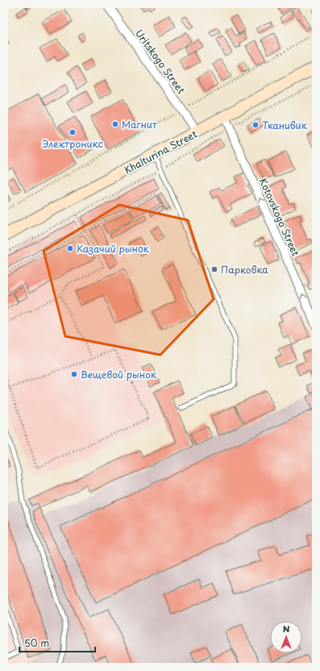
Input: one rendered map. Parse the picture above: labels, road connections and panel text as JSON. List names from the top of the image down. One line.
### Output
{"streets":{"street":["Uritskogo Street","Khalturina Street","Kotovskogo Street"]},"crossings":[["Uritskogo Street","Khalturina Street"],["Khalturina Street","Kotovskogo Street"]],"one_way":["Kotovskogo Street"],"places":["Магнит","Тканивик","Электроникс","Казачий рынок","Парковка","Вещевой рынок"],"scale_bar":"50 m","north":"top"}
